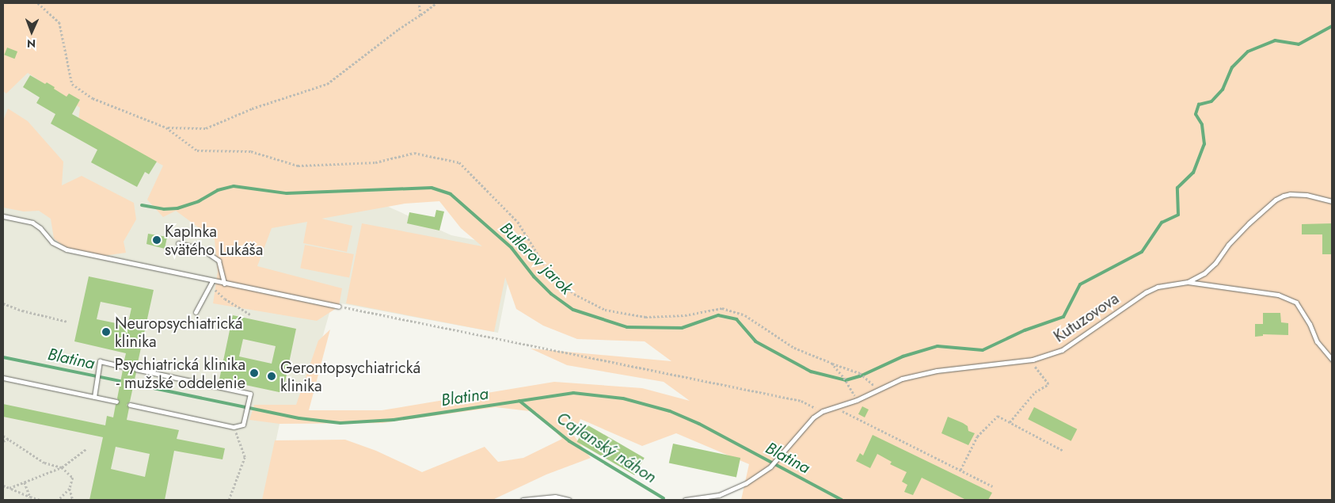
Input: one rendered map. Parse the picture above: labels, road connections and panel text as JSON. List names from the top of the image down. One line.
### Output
{"streets":{"lane":["Kutuzovova"]},"water":["Butlerov jarok","Blatina","Cajlanský náhon"],"places":["Kaplnka svätého Lukáša","Neuropsychiatrická klinika","Psychiatrická klinika - mužské oddelenie","Gerontopsychiatrická klinika"],"north":"bottom"}
